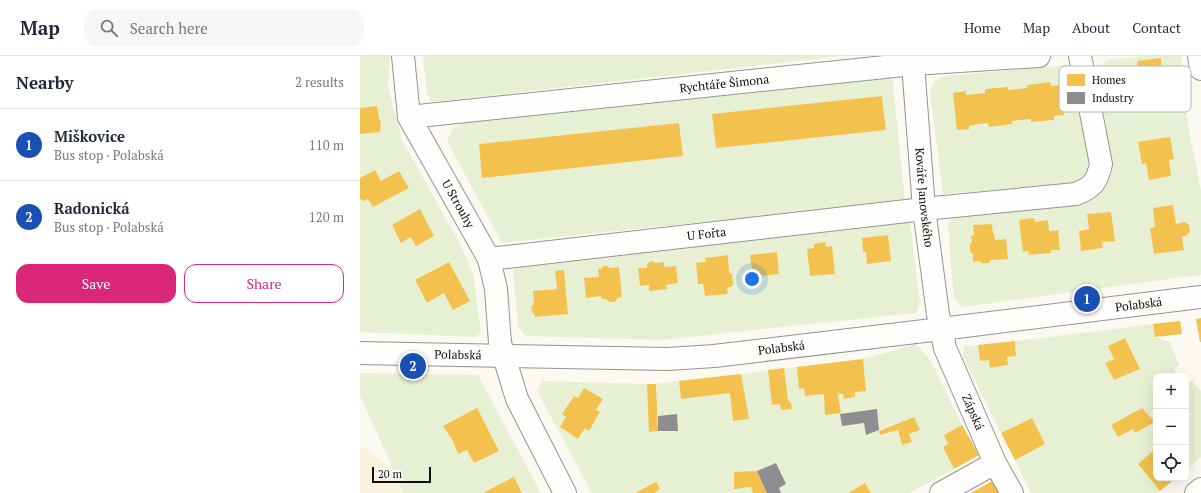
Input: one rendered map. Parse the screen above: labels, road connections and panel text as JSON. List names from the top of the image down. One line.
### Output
{"streets":{"street":["Rychtáře Šimona","Kováře Janovského","U Strouhy","U Fořta","Polabská","Zápská"]},"crossings":[["Rychtáře Šimona","Kováře Janovského"],["Rychtáře Šimona","U Strouhy"],["Kováře Janovského","U Fořta"],["Kováře Janovského","Polabská"],["Kováře Janovského","Zápská"],["U Strouhy","U Fořta"],["U Strouhy","Polabská"],["Polabská","Zápská"]],"legend":["Homes","Industry"],"scale_bar":"20 m","page":{"header":"Map","search":"Search here","nav":["Home","Map","About","Contact"],"heading":["Nearby","2 results"],"list":[{"mark":"1","name":"Miškovice","note":"Bus stop · Polabská","value":"110 m"},{"mark":"2","name":"Radonická","note":"Bus stop · Polabská","value":"120 m"}],"buttons":["Save","Share"],"pins":["1","2"],"map_buttons":["+","−"],"scale":"20 m"}}
